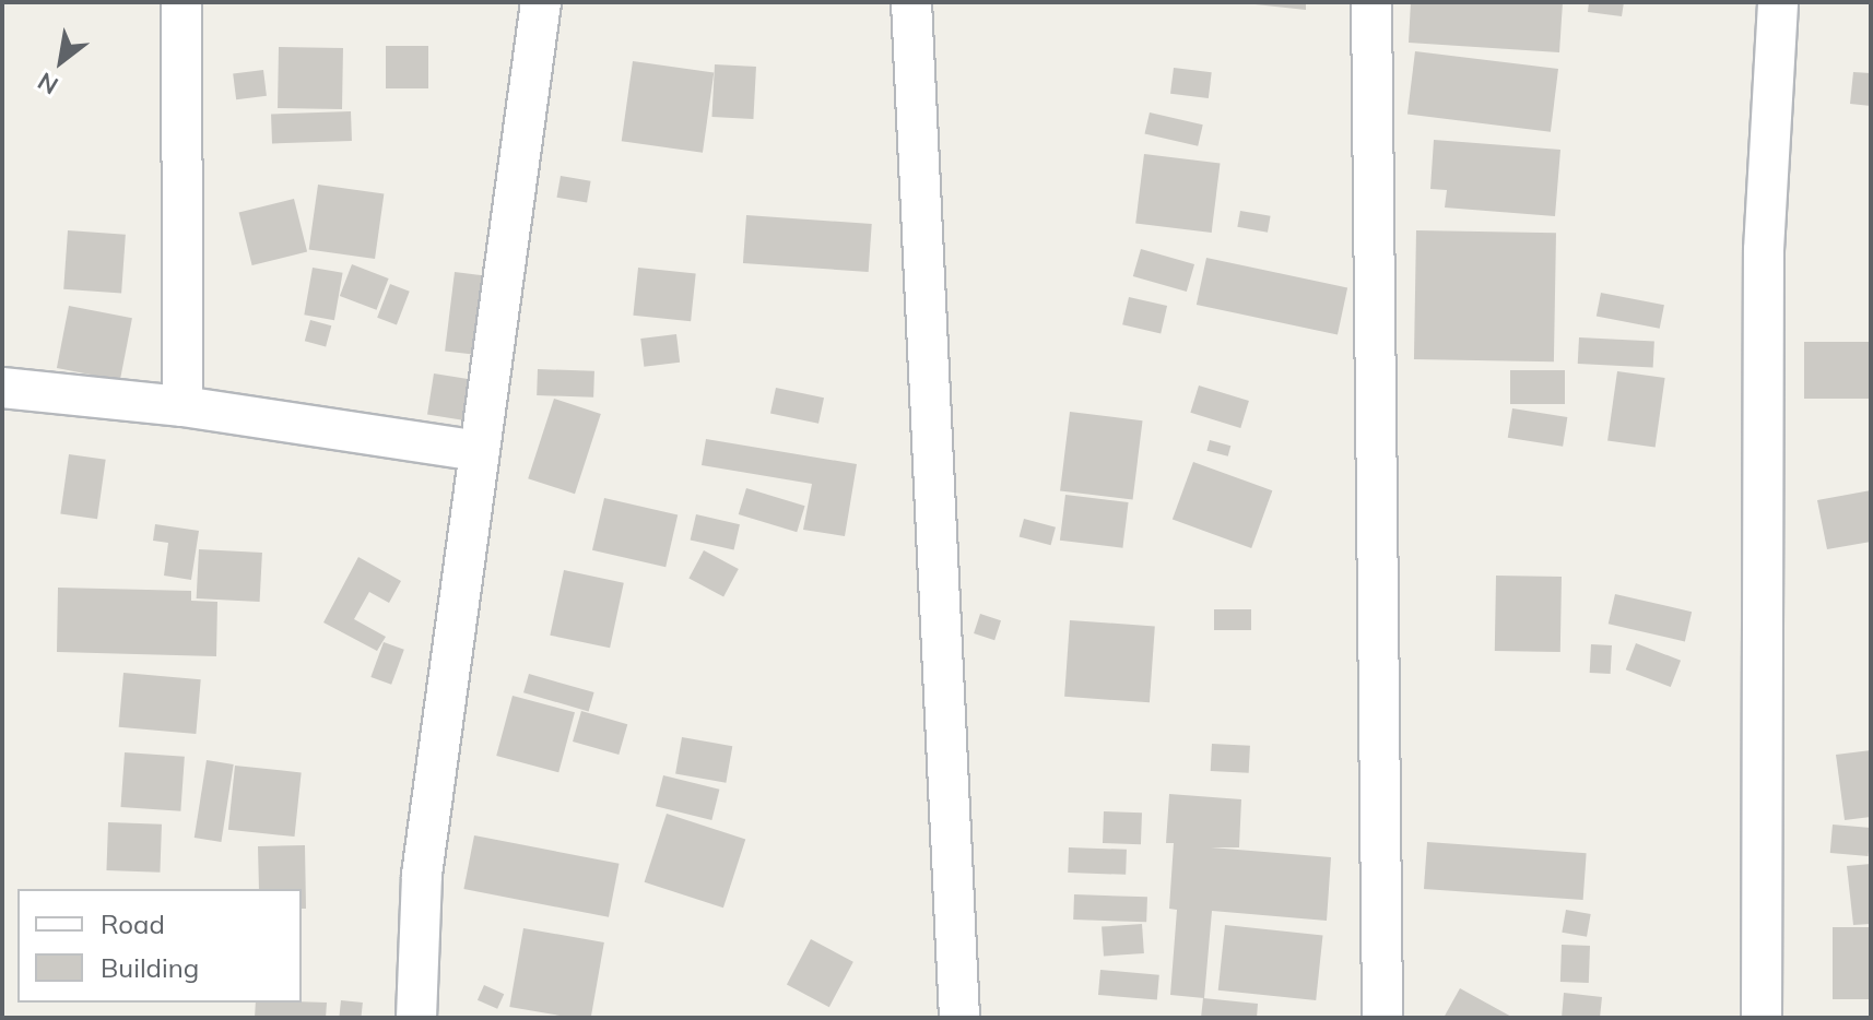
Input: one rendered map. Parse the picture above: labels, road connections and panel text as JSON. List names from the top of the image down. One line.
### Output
{"legend":["Road","Building"],"north":"bottom left"}
